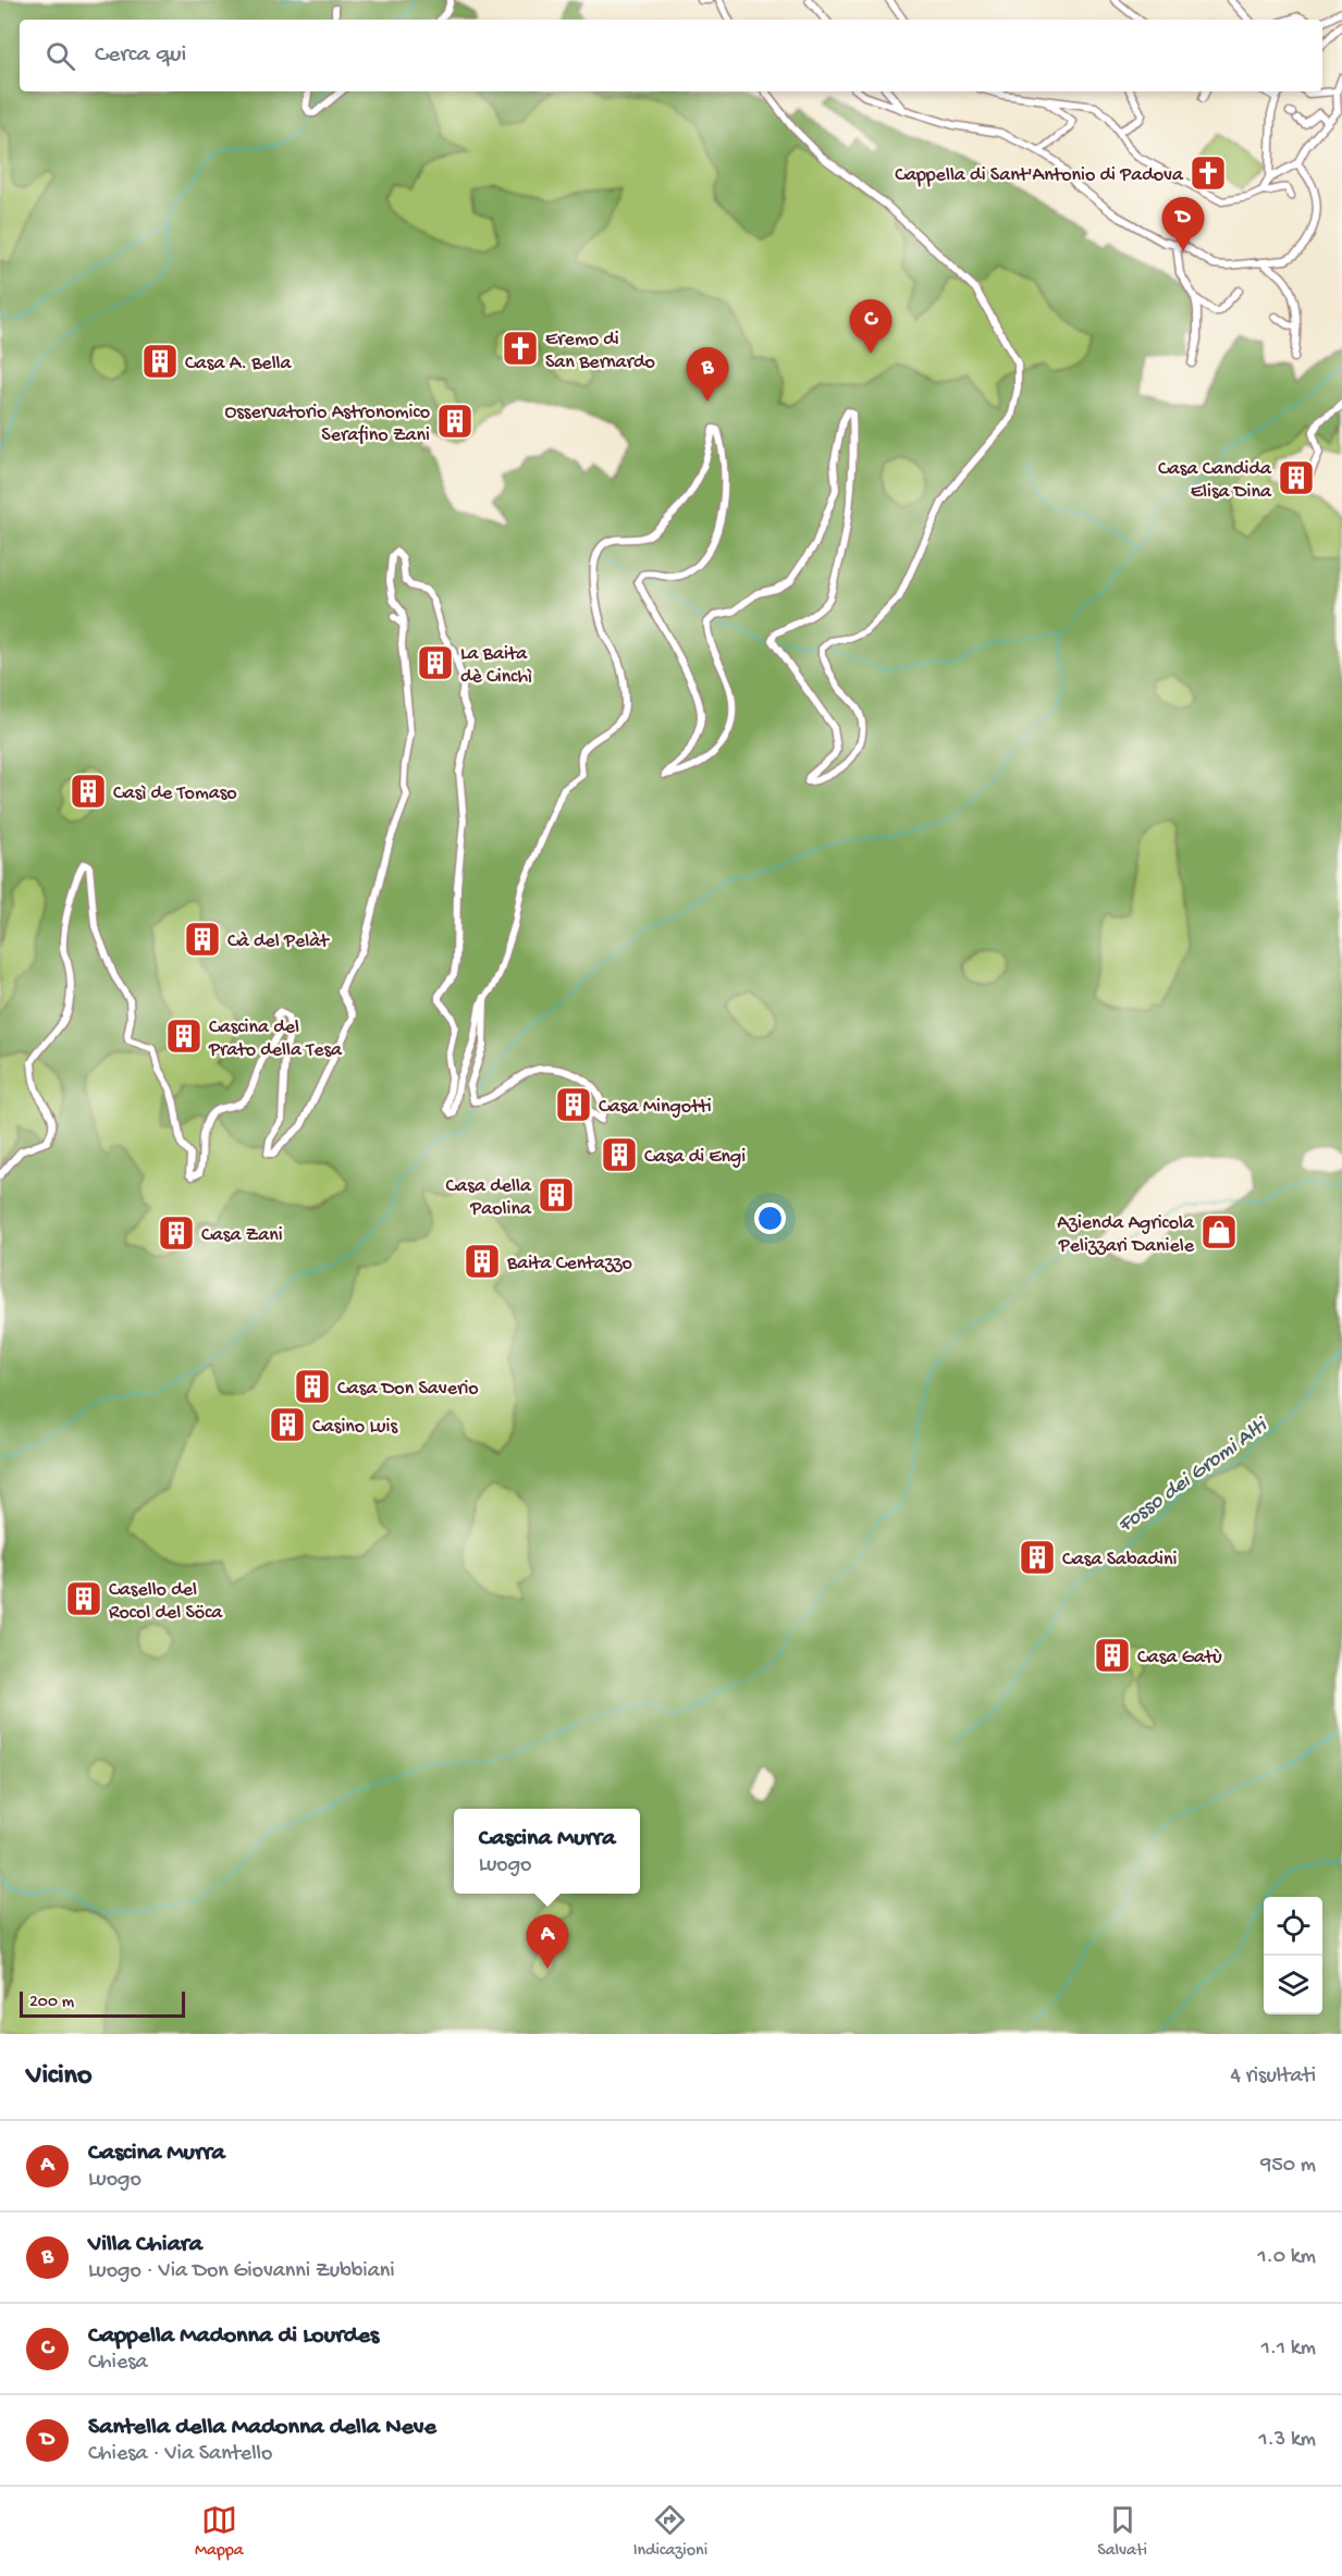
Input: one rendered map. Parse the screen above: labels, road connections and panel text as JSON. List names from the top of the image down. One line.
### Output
{"water":["Fosso dei Gromi Alti"],"places":{"church":["Cappella di Sant'Antonio di Padova","Eremo di San Bernardo"],"building":["Casa A. Bella","Osservatorio Astronomico Serafino Zani","Casa Candida Elisa Dina","La Baita dè Cinchì","Casì de Tomaso","Cà del Pelàt","Cascina del Prato della Tesa","Casa Mingotti","Casa di Engi","Casa della Paolina","Casa Zani","Baita Centazzo","Casa Don Saverio","Casino Luis","Casa Sabadini","Casello del Rocol del Söca","Casa Gatù"],"shop":["Azienda Agricola Pelizzari Daniele"]},"scale_bar":"200 m","page":{"search":"Cerca qui","pins":["D","C","B","A"],"popup":["Cascina Murra","Luogo"],"scale":"200 m","heading":["Vicino","4 risultati"],"list":[{"mark":"A","name":"Cascina Murra","note":"Luogo","value":"950 m"},{"mark":"B","name":"Villa Chiara","note":"Luogo · Via Don Giovanni Zubbiani","value":"1.0 km"},{"mark":"C","name":"Cappella Madonna di Lourdes","note":"Chiesa","value":"1.1 km"},{"mark":"D","name":"Santella della Madonna della Neve","note":"Chiesa · Via Santello","value":"1.3 km"}],"nav":["Mappa","Indicazioni","Salvati"]}}
